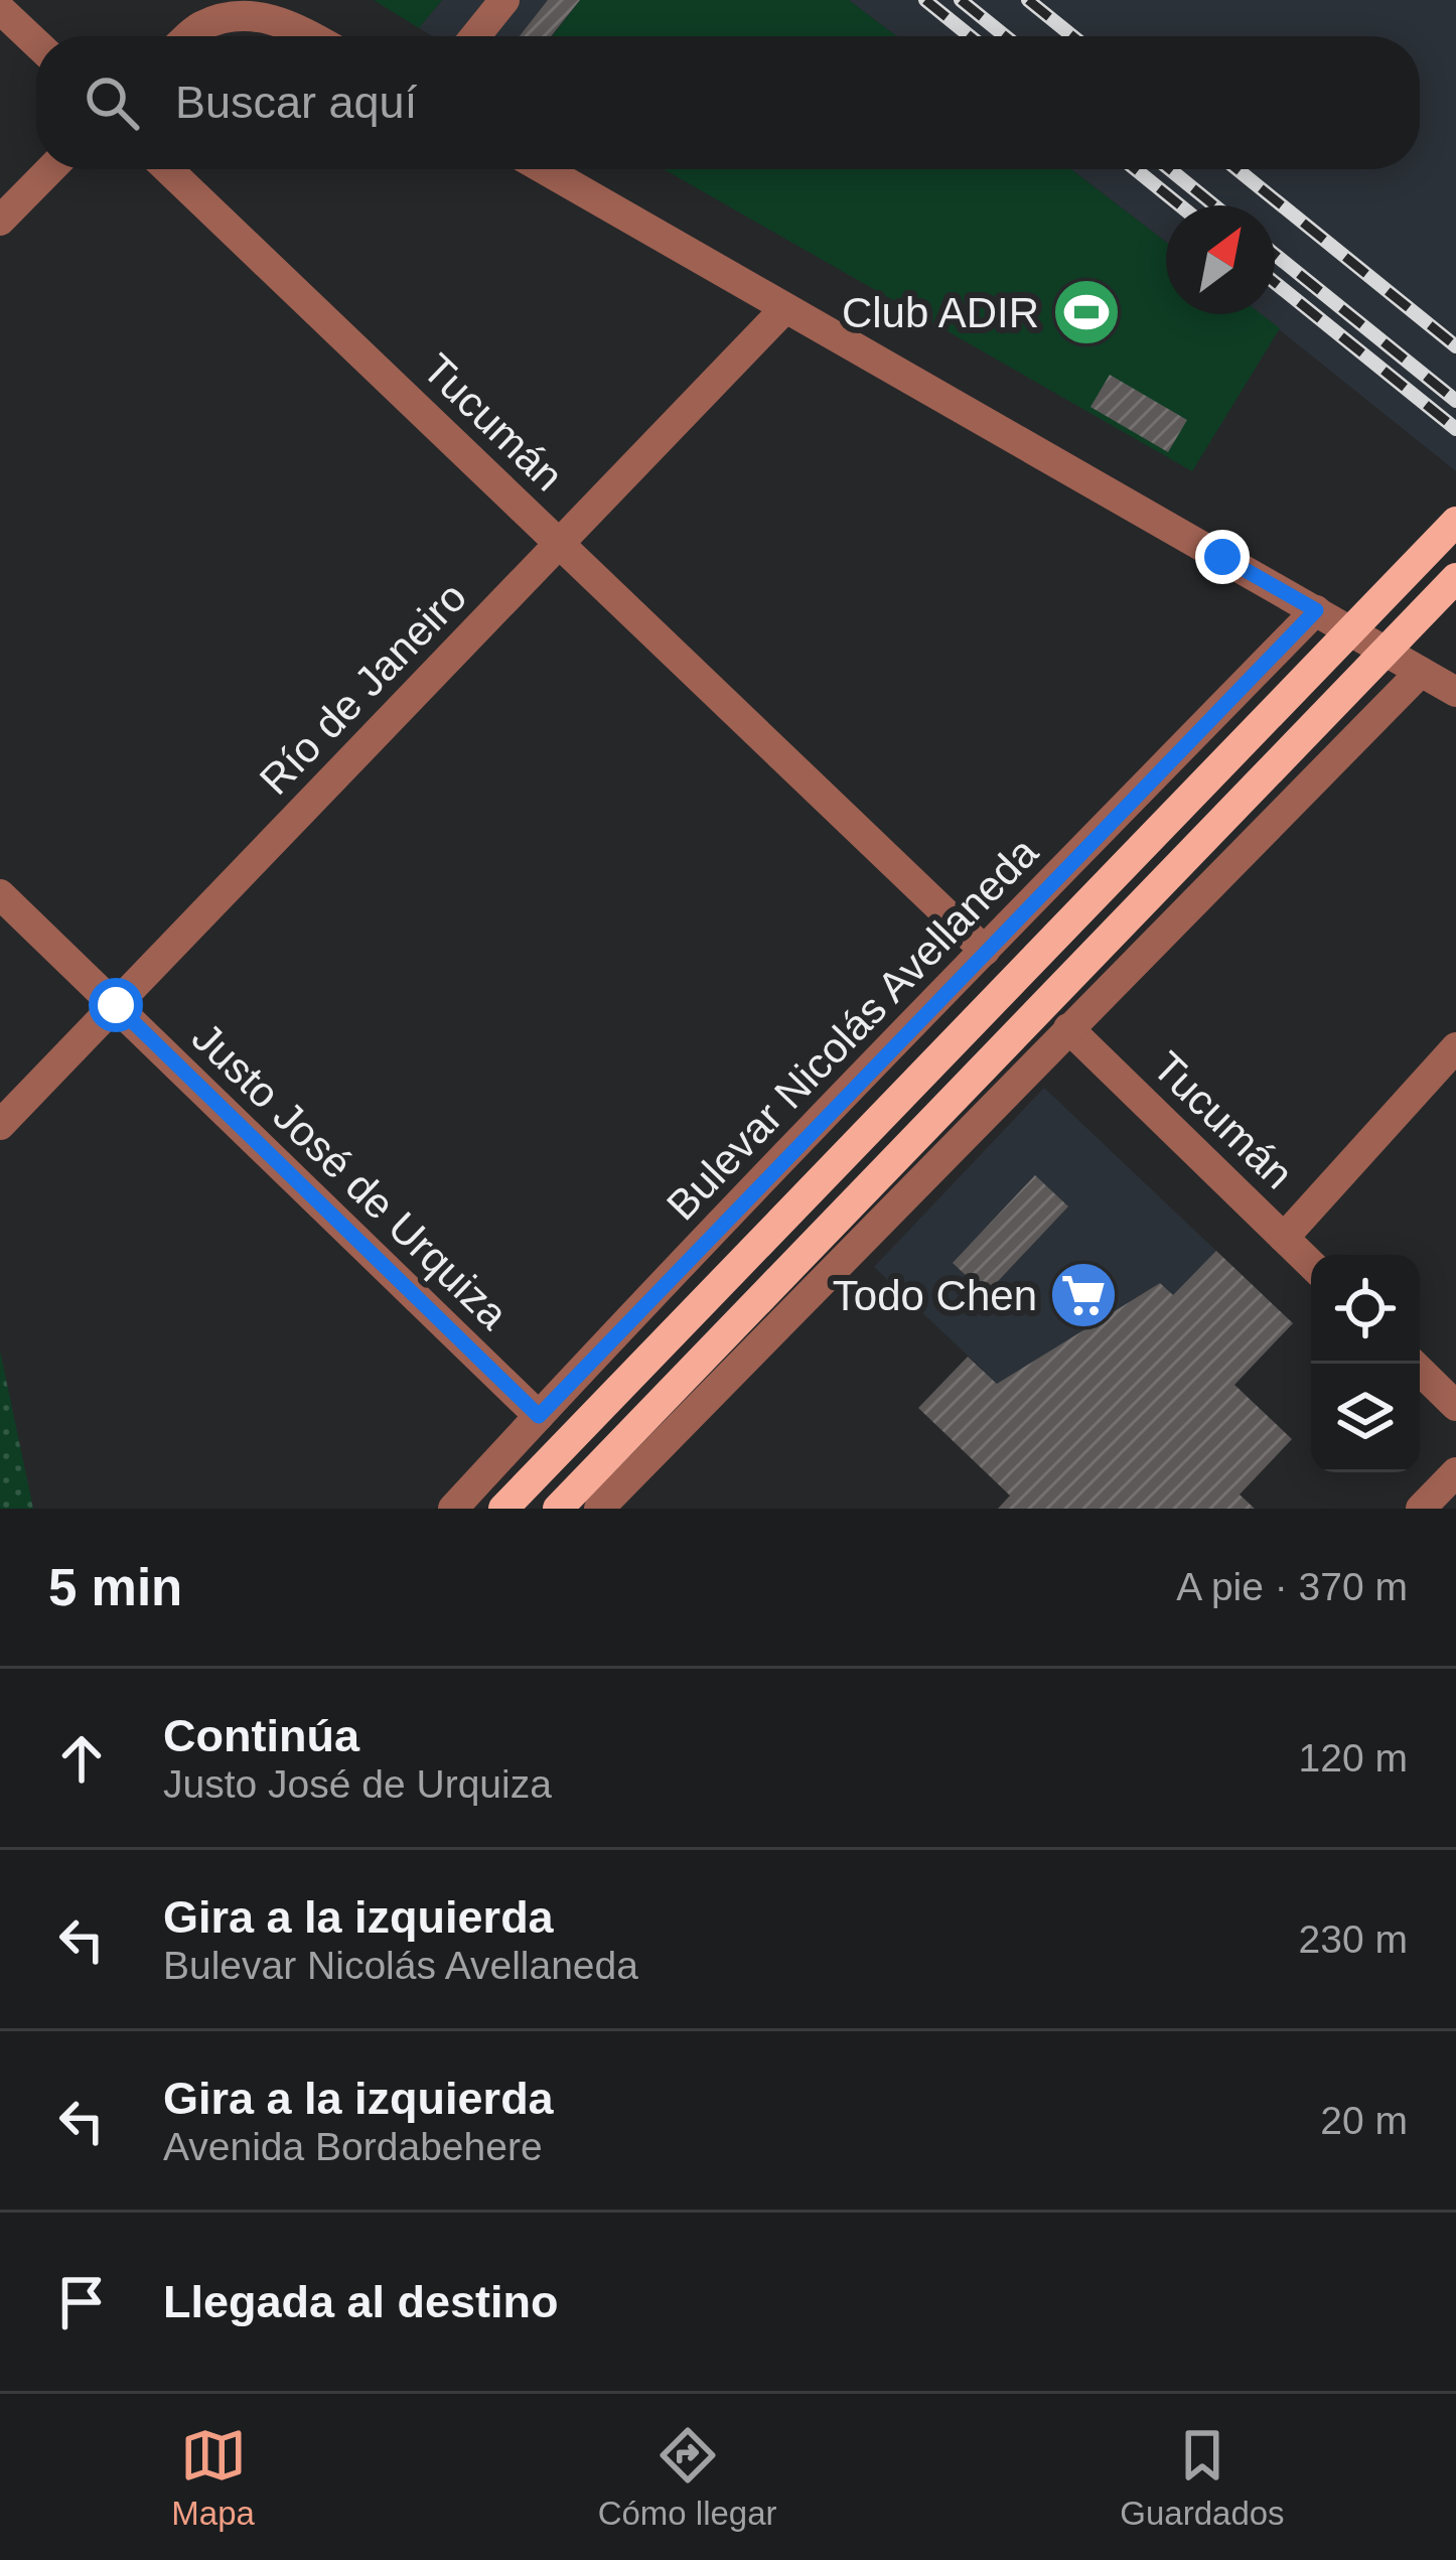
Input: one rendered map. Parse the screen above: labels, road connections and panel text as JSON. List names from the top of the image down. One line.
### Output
{"streets":{"street":["Tucumán","Río de Janeiro","Bulevar Nicolás Avellaneda","Justo José de Urquiza"]},"crossings":[["Tucumán","Río de Janeiro"],["Tucumán","Bulevar Nicolás Avellaneda"],["Río de Janeiro","Justo José de Urquiza"],["Bulevar Nicolás Avellaneda","Justo José de Urquiza"]],"places":{"sports":["Club ADIR"],"supermarket":["Todo Chen"]},"north":"top right","page":{"search":"Buscar aquí","heading":["5 min","A pie · 370 m"],"list":[["Continúa","Justo José de Urquiza","120 m"],["Gira a la izquierda","Bulevar Nicolás Avellaneda","230 m"],["Gira a la izquierda","Avenida Bordabehere","20 m"],"Llegada al destino"],"nav":["Mapa","Cómo llegar","Guardados"]}}
